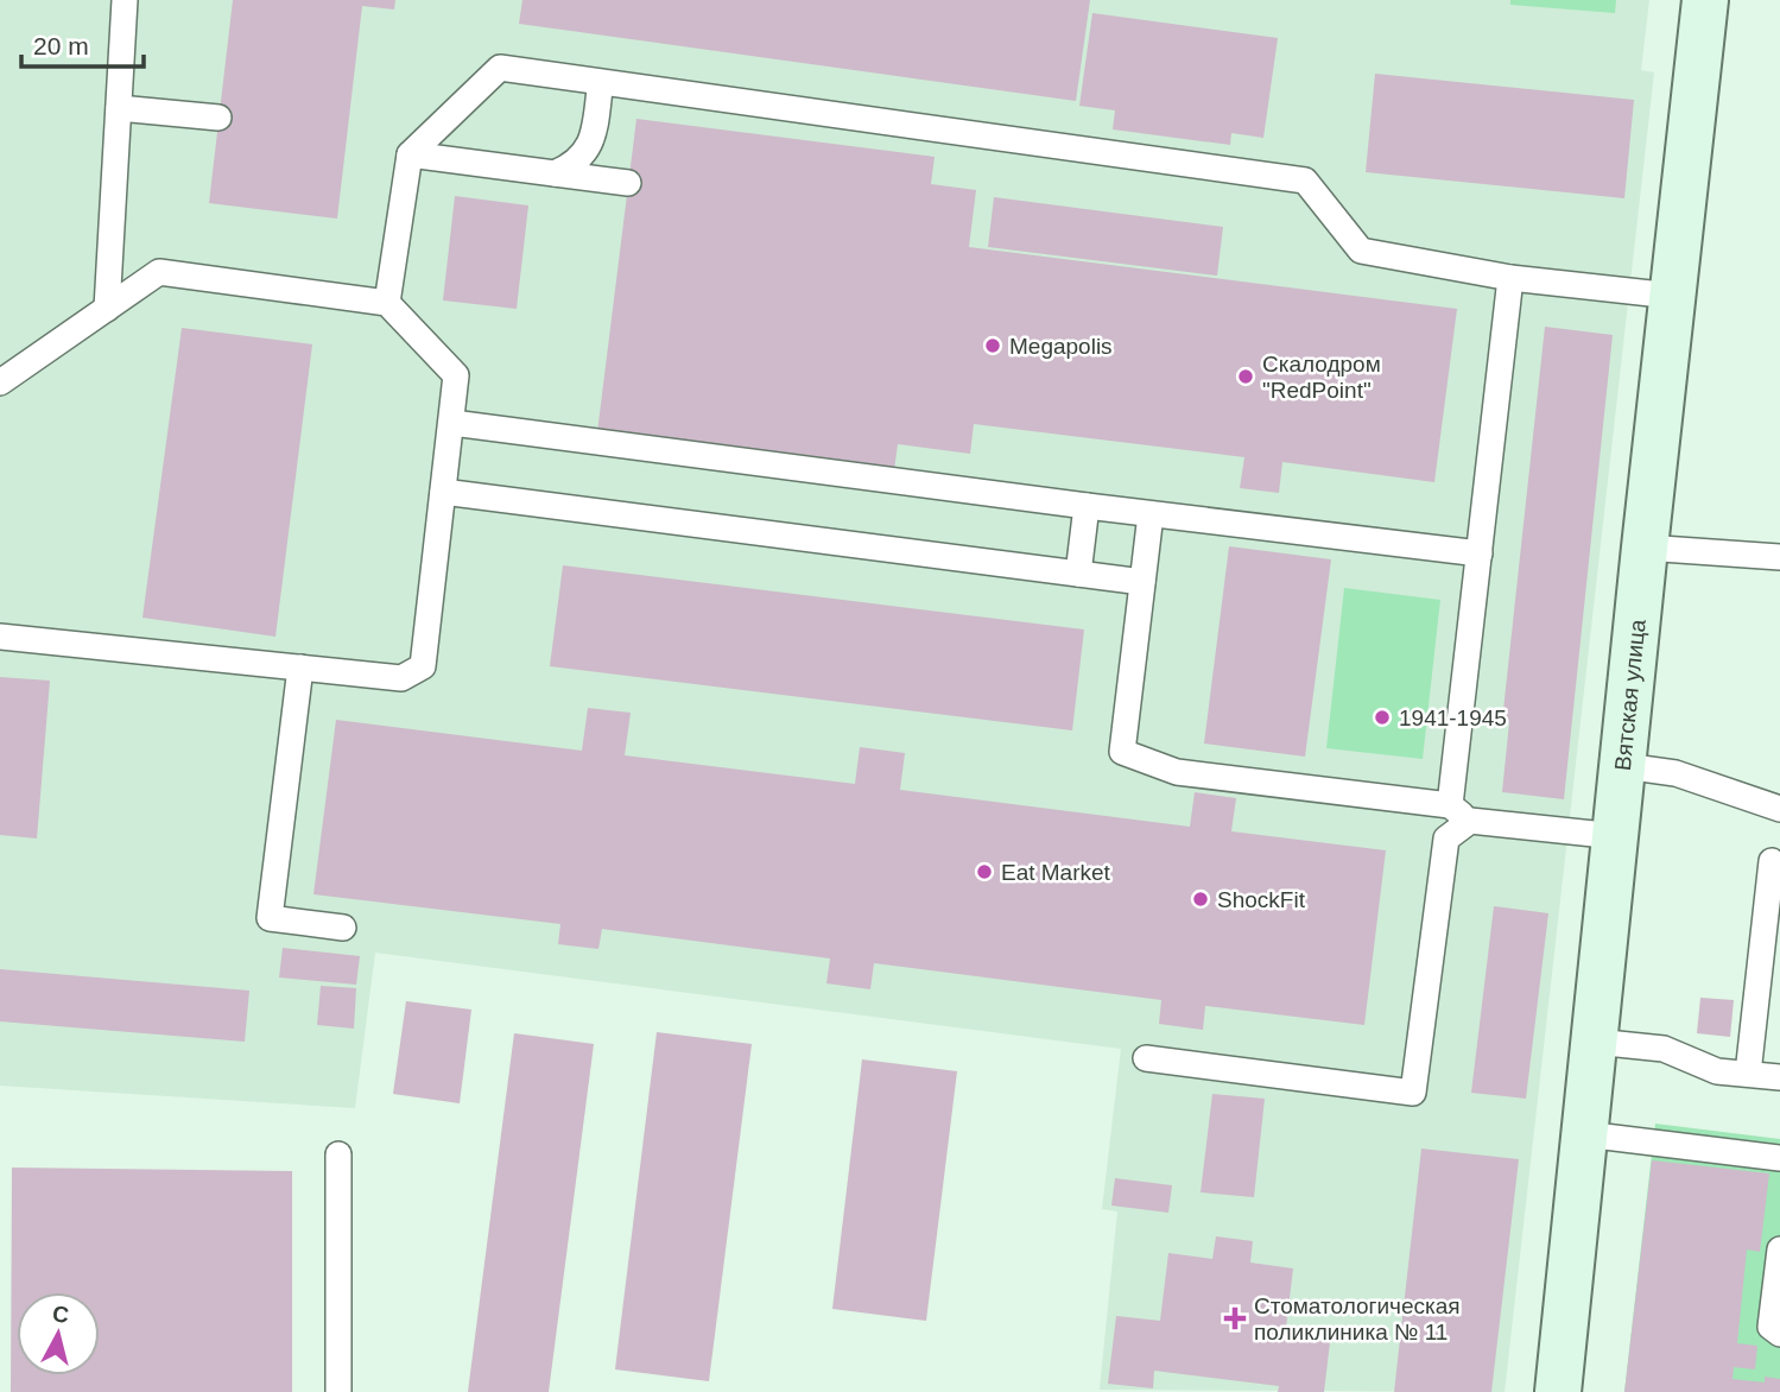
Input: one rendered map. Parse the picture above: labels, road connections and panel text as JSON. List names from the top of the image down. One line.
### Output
{"streets":{"street":["Вятская улица"]},"places":{"other":["Megapolis","Скалодром \"RedPoint\"","1941-1945","Eat Market","ShockFit"],"health":["Стоматологическая поликлиника № 11"]},"scale_bar":"20 m","north":"top"}
